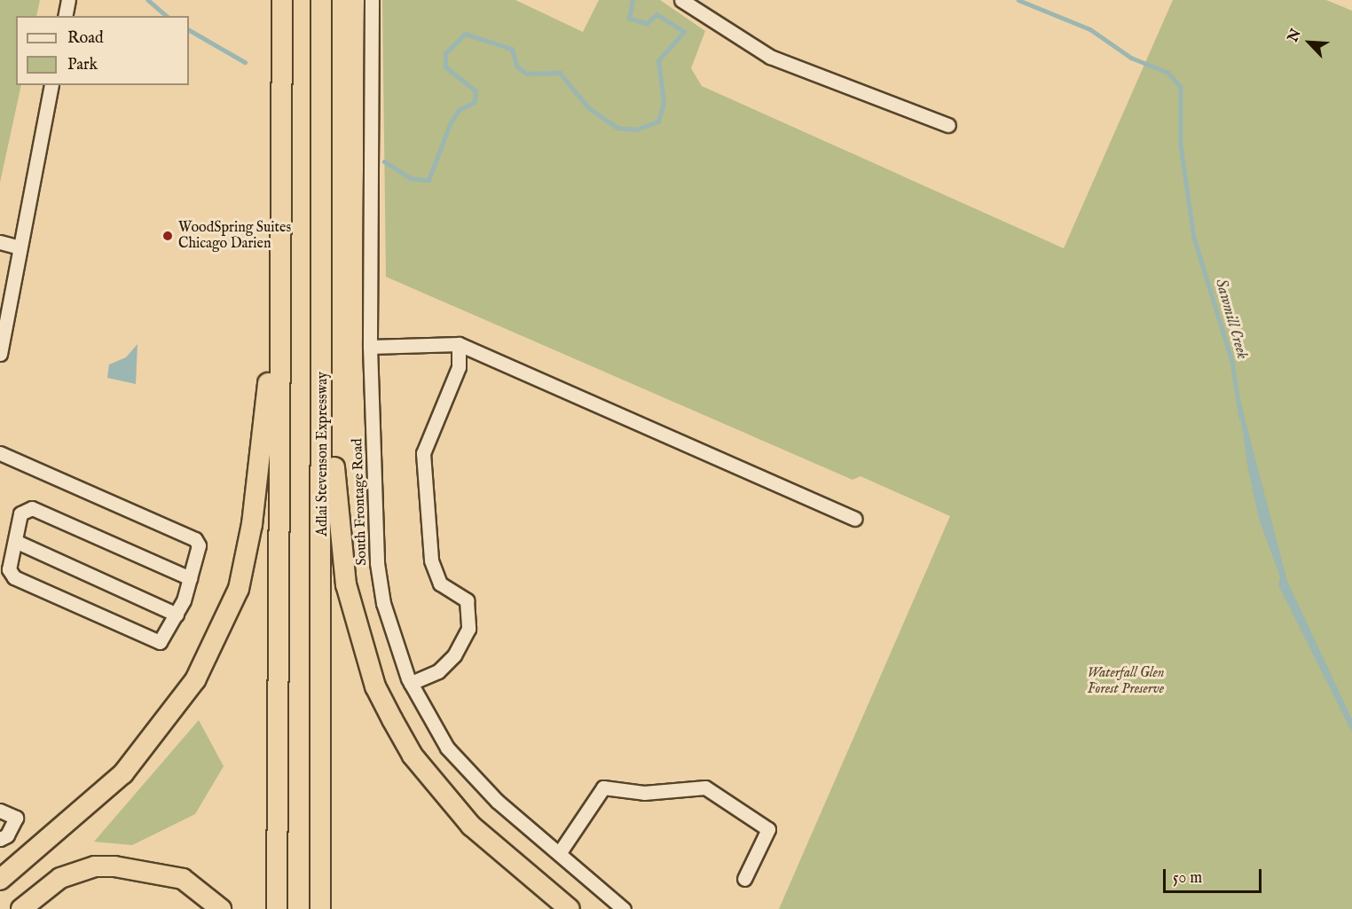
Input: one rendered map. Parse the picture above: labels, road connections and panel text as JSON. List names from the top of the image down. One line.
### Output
{"streets":{"highway":["Adlai Stevenson Expressway"],"street":["South Frontage Road"]},"water":["Sawmill Creek"],"parks":["Waterfall Glen Forest Preserve"],"places":["WoodSpring Suites Chicago Darien"],"legend":["Road","Park"],"scale_bar":"50 m","north":"top left"}
